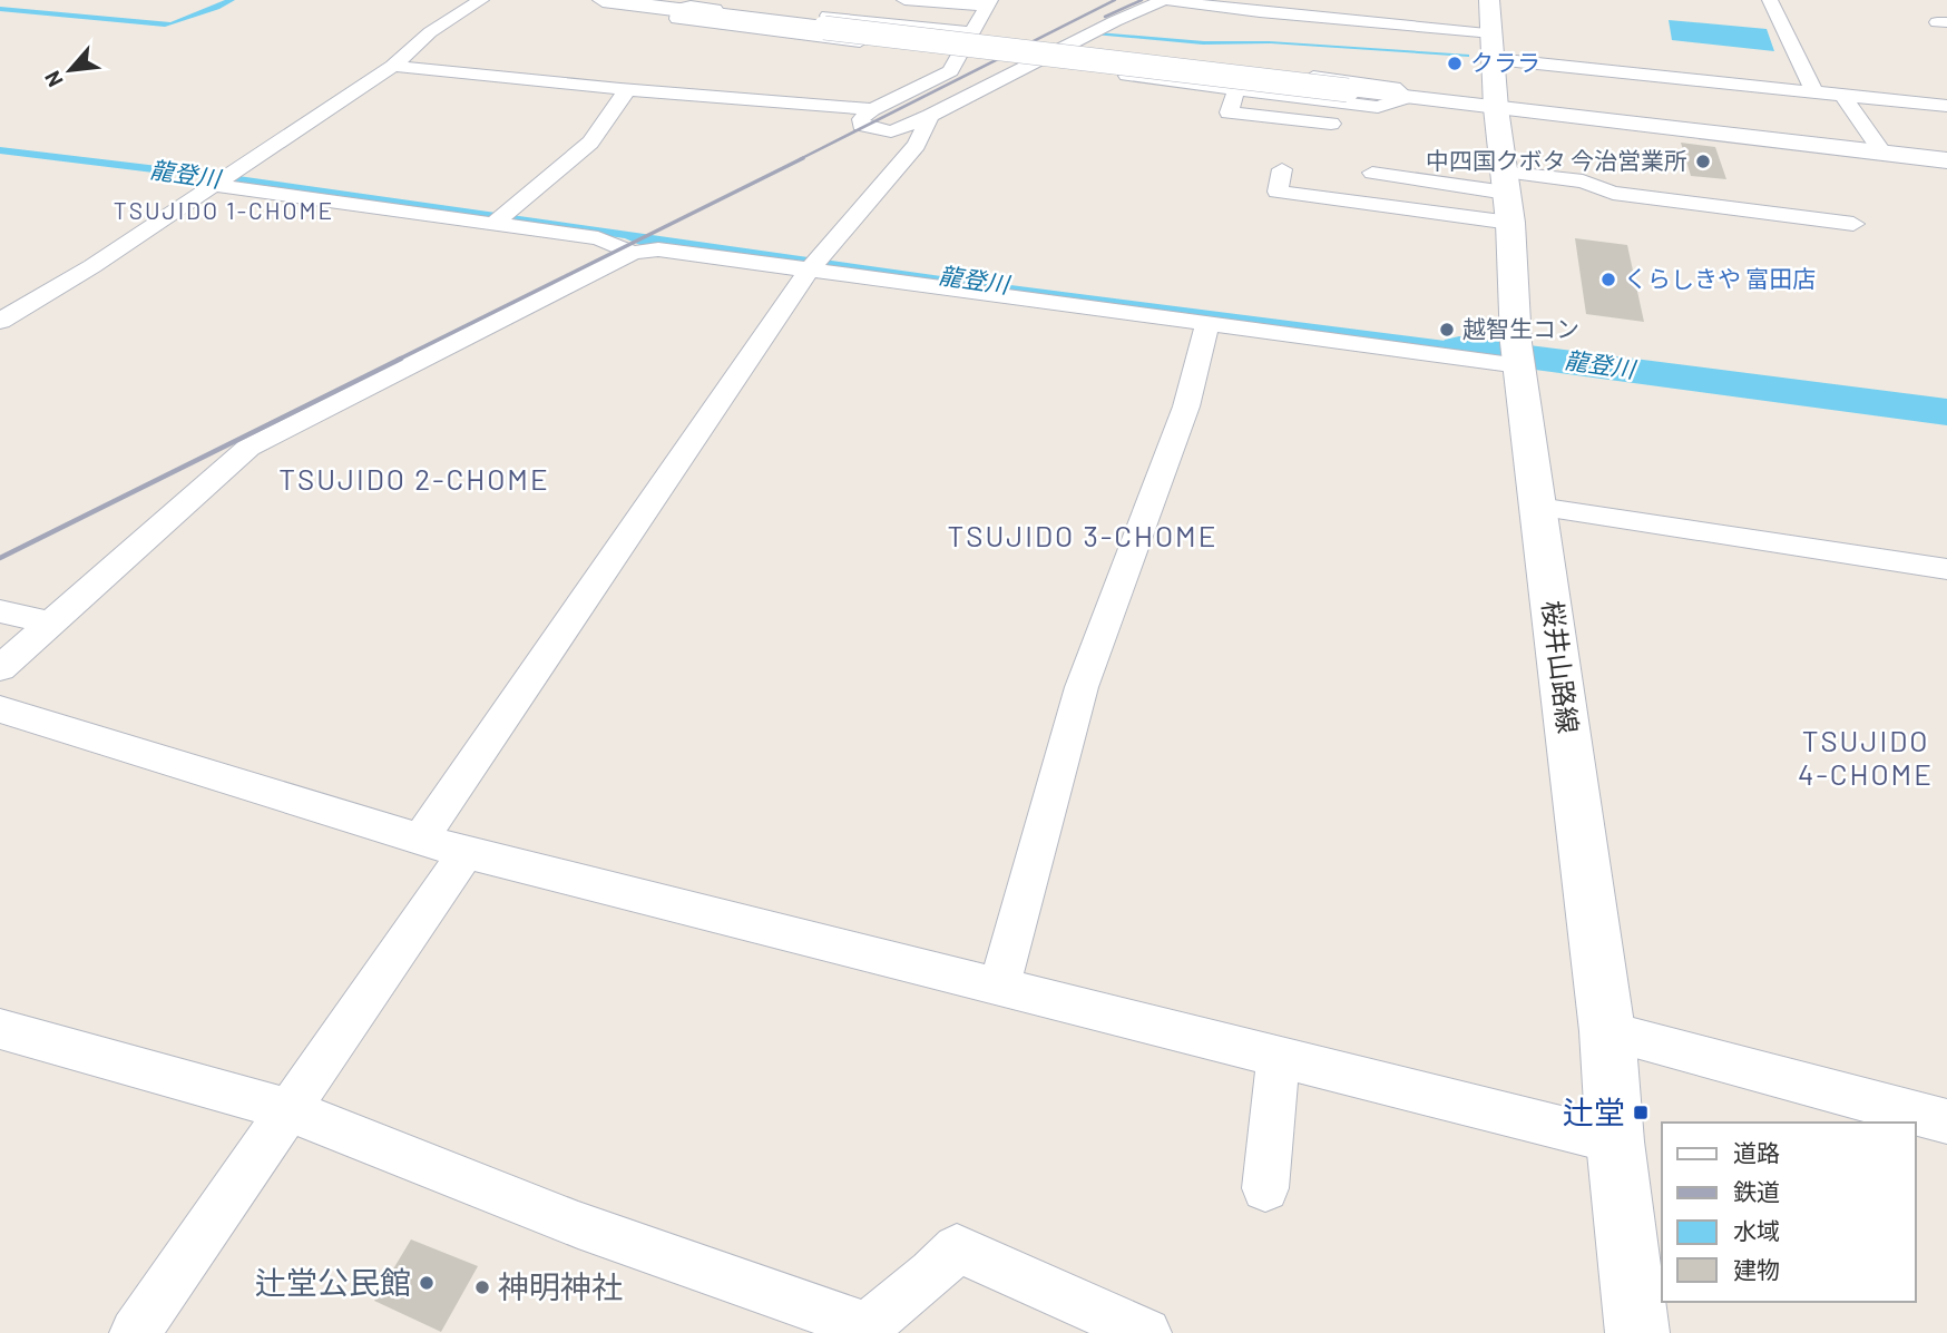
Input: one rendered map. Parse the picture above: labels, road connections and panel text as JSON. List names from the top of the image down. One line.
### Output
{"streets":{"street":["桜井山路線"]},"districts":["TSUJIDO 1-CHOME","TSUJIDO 2-CHOME","TSUJIDO 3-CHOME","TSUJIDO 4-CHOME"],"water":["龍登川"],"places":{"other":["クララ","中四国クボタ 今治営業所","くらしきや 富田店","越智生コン","辻堂公民館","神明神社"],"transit":["辻堂"]},"legend":["道路","鉄道","水域","建物"],"north":"bottom left"}
